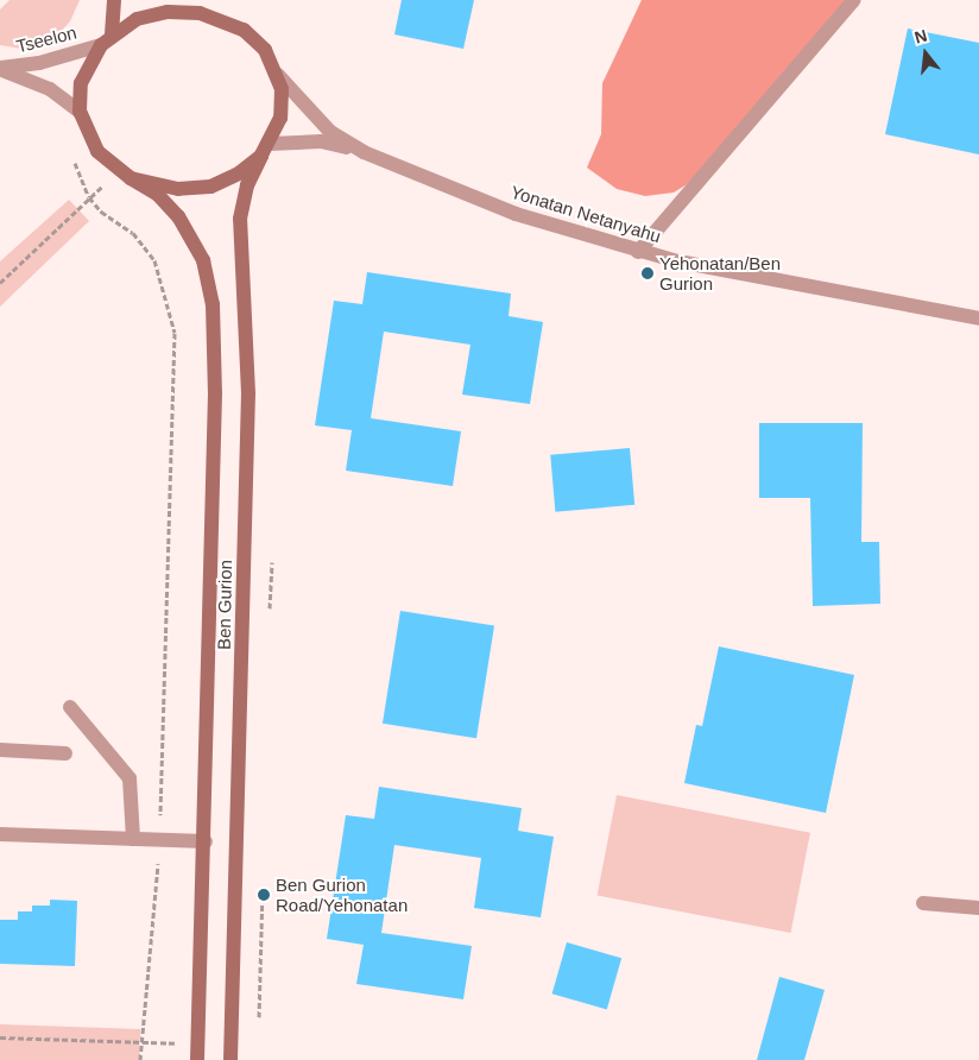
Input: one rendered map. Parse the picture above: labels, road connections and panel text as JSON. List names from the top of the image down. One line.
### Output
{"streets":{"street":["Tseelon","Yonatan Netanyahu","Ben Gurion"]},"crossings":[["Tseelon","Yonatan Netanyahu"],["Tseelon","Ben Gurion"],["Yonatan Netanyahu","Ben Gurion"]],"places":["Yehonatan/Ben Gurion","Ben Gurion Road/Yehonatan"],"north":"top"}
